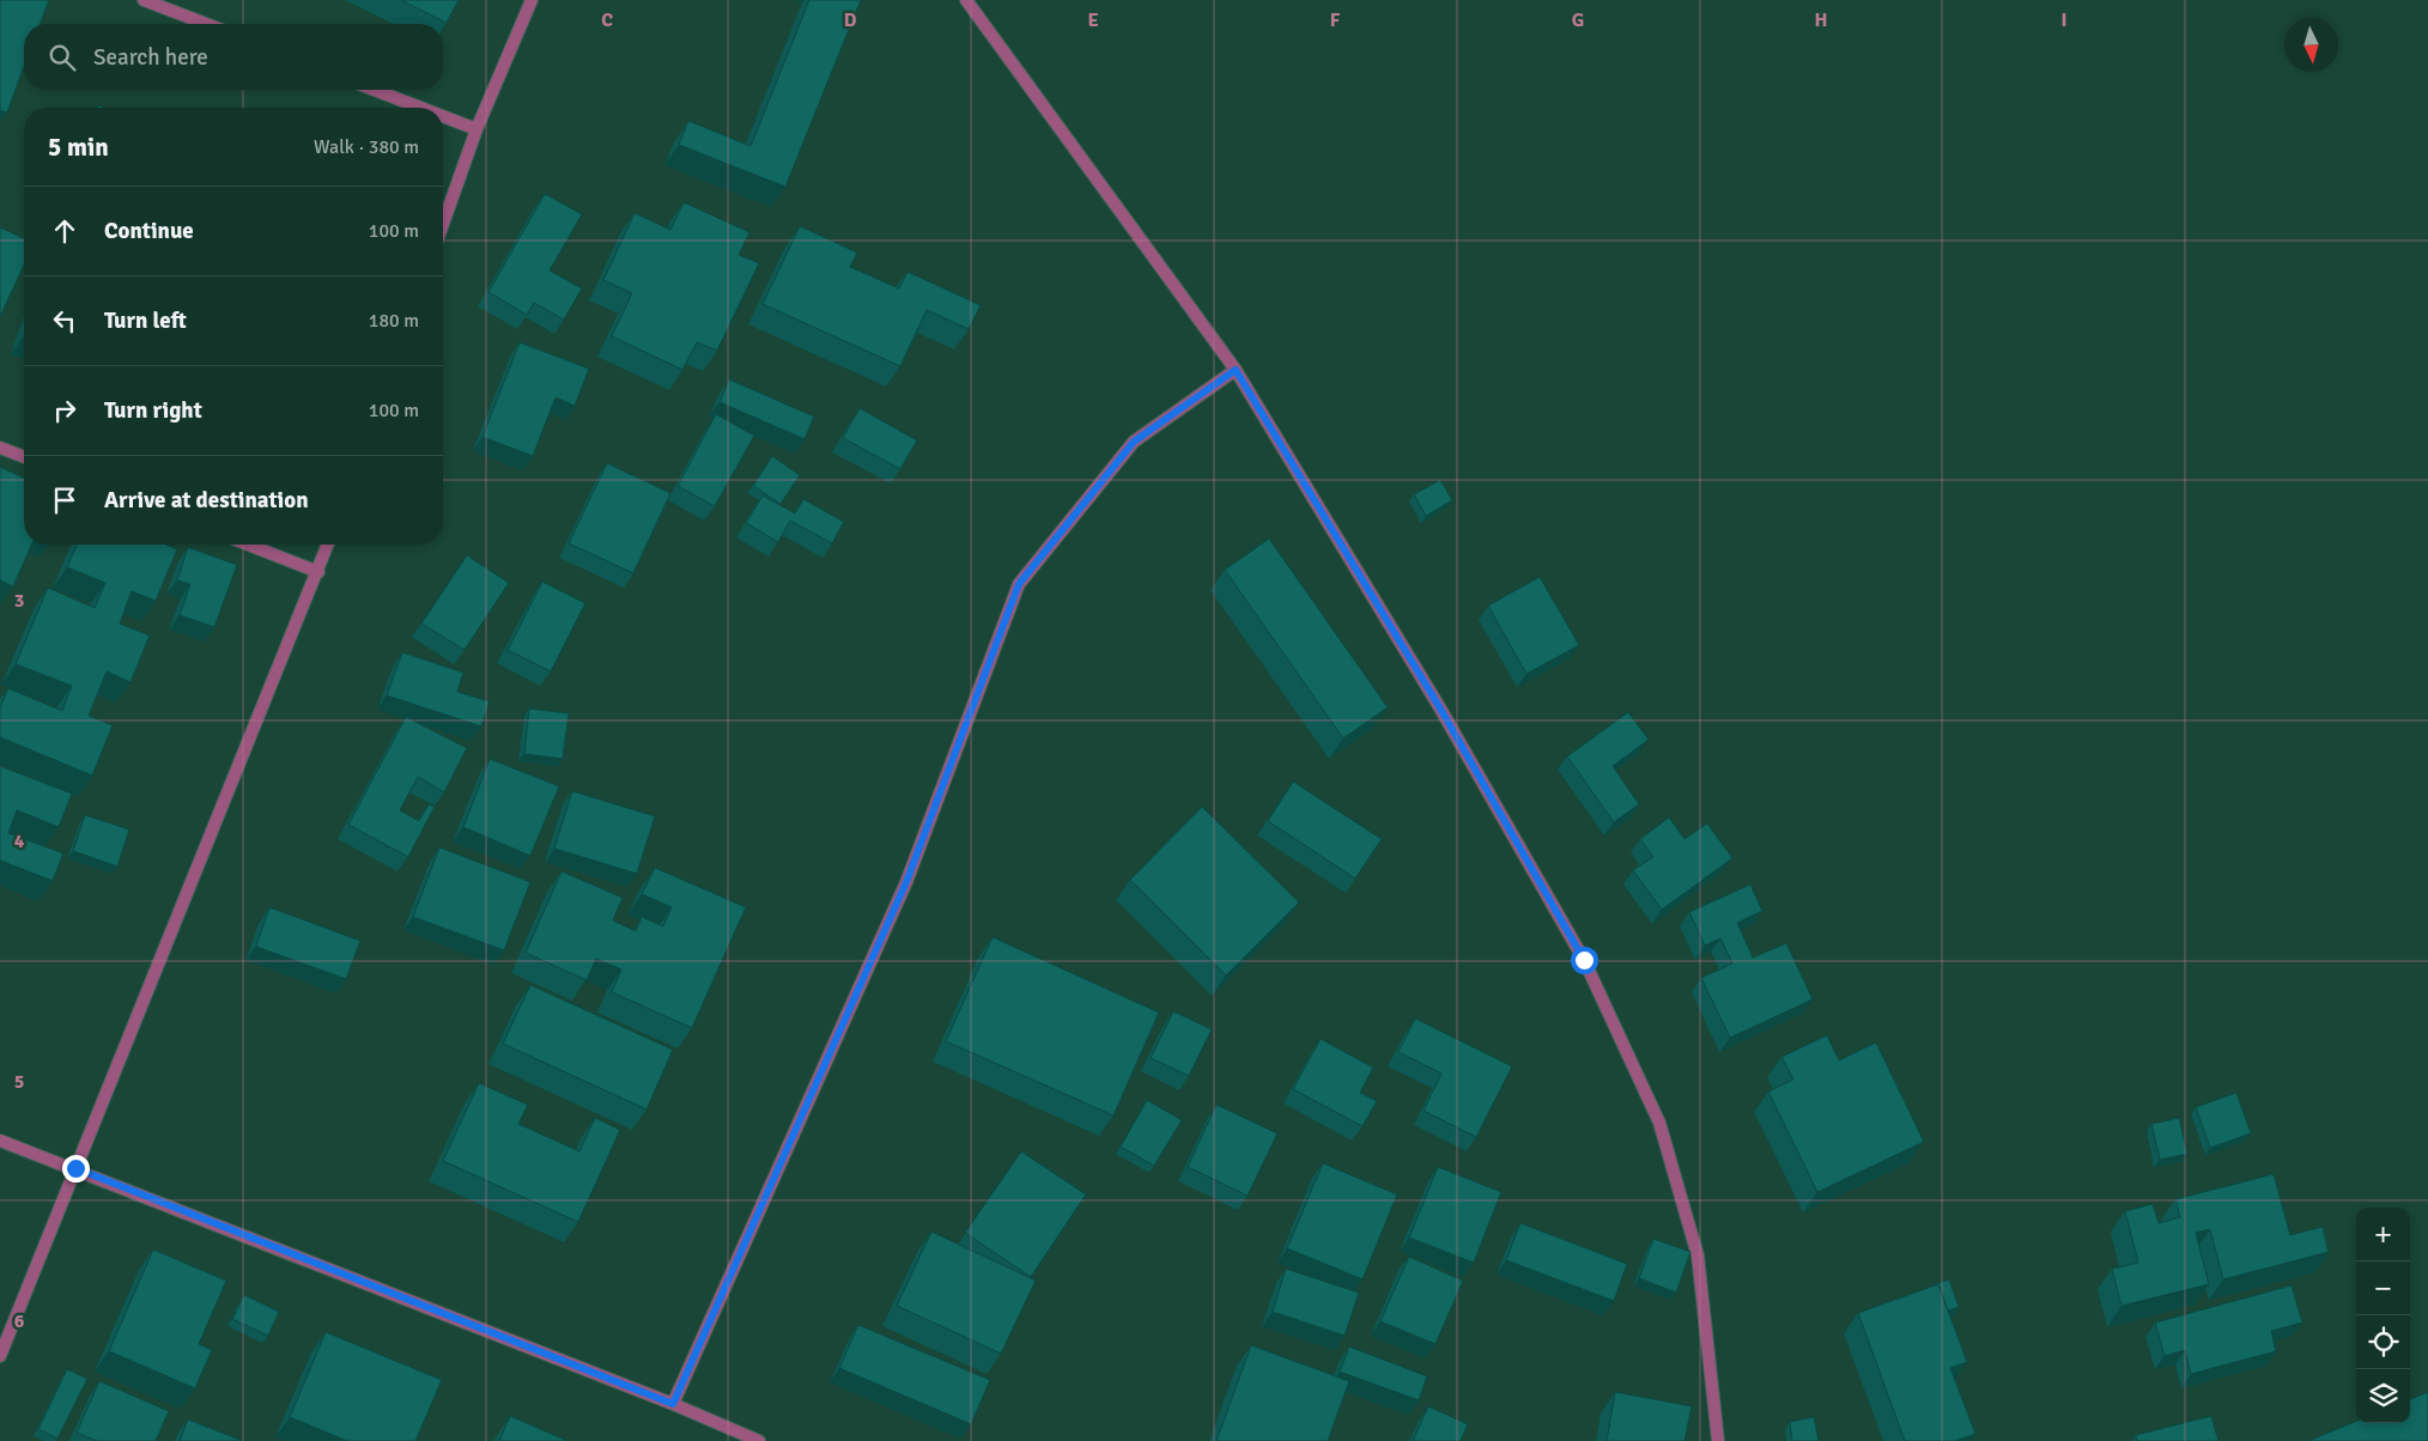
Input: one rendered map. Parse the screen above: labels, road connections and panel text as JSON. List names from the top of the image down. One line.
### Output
{"north":"bottom","page":{"search":"Search here","heading":["5 min","Walk · 380 m"],"list":[["Continue","100 m"],["Turn left","180 m"],["Turn right","100 m"],"Arrive at destination"],"map_buttons":["+","−"]},"grid":{"columns":["C","D","E","F","G","H","I"],"rows":["3","4","5","6"]}}
